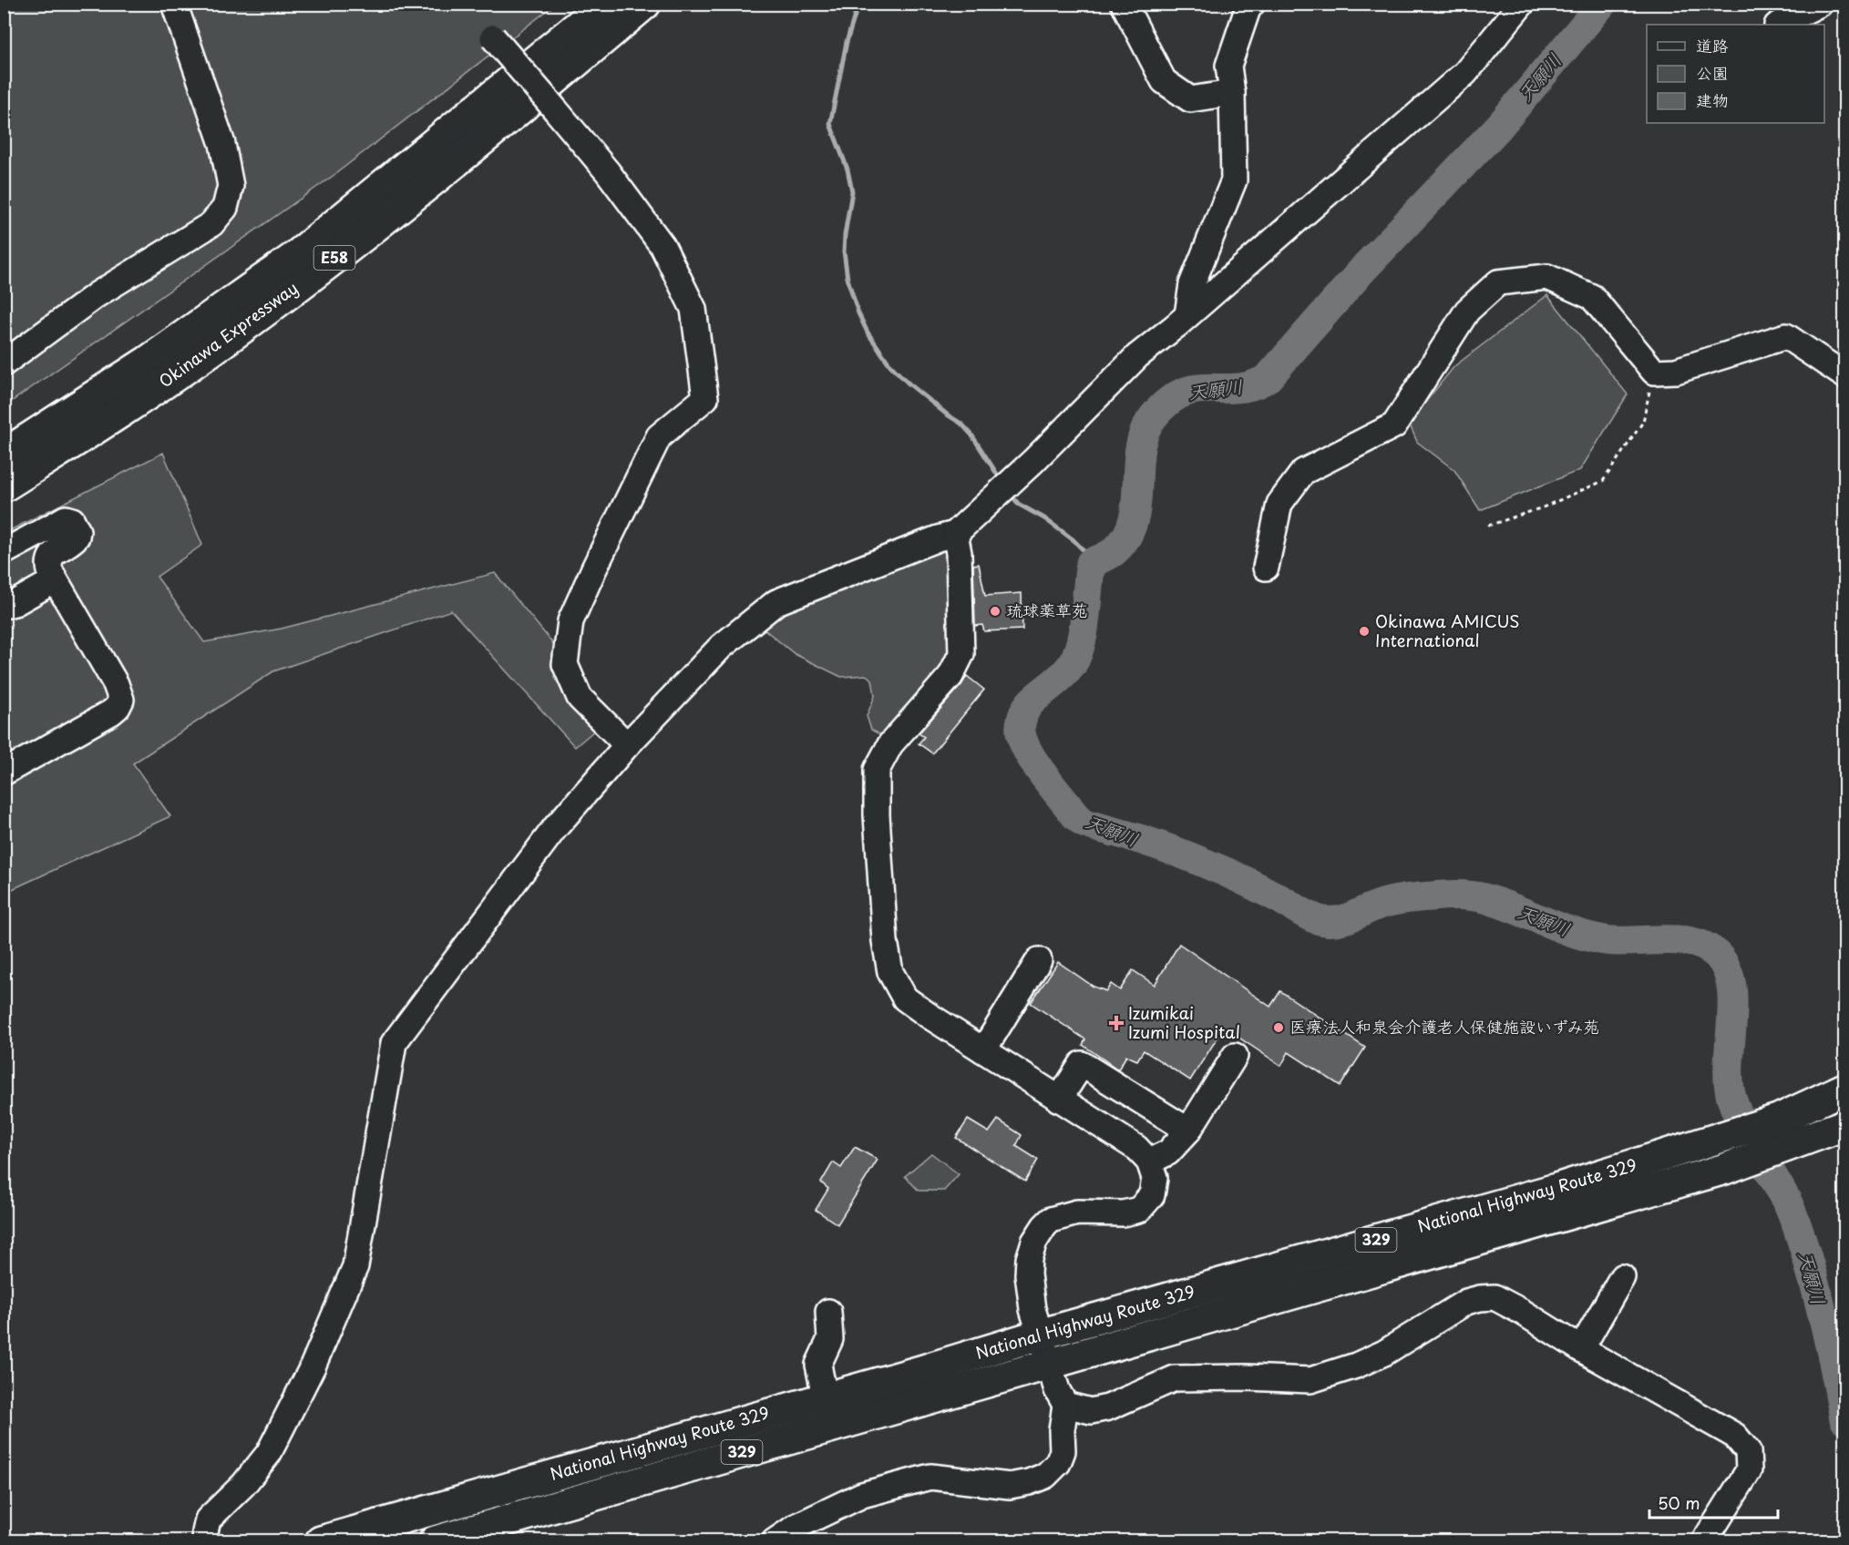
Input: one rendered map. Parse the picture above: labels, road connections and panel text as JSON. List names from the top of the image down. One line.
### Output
{"streets":{"highway":["E58","Okinawa Expressway","National Highway Route 329","329"]},"water":["天願川"],"places":{"other":["琉球薬草苑","Okinawa AMICUS International","医療法人和泉会介護老人保健施設いずみ苑"],"health":["Izumikai Izumi Hospital"]},"legend":["道路","公園","建物"],"scale_bar":"50 m"}
